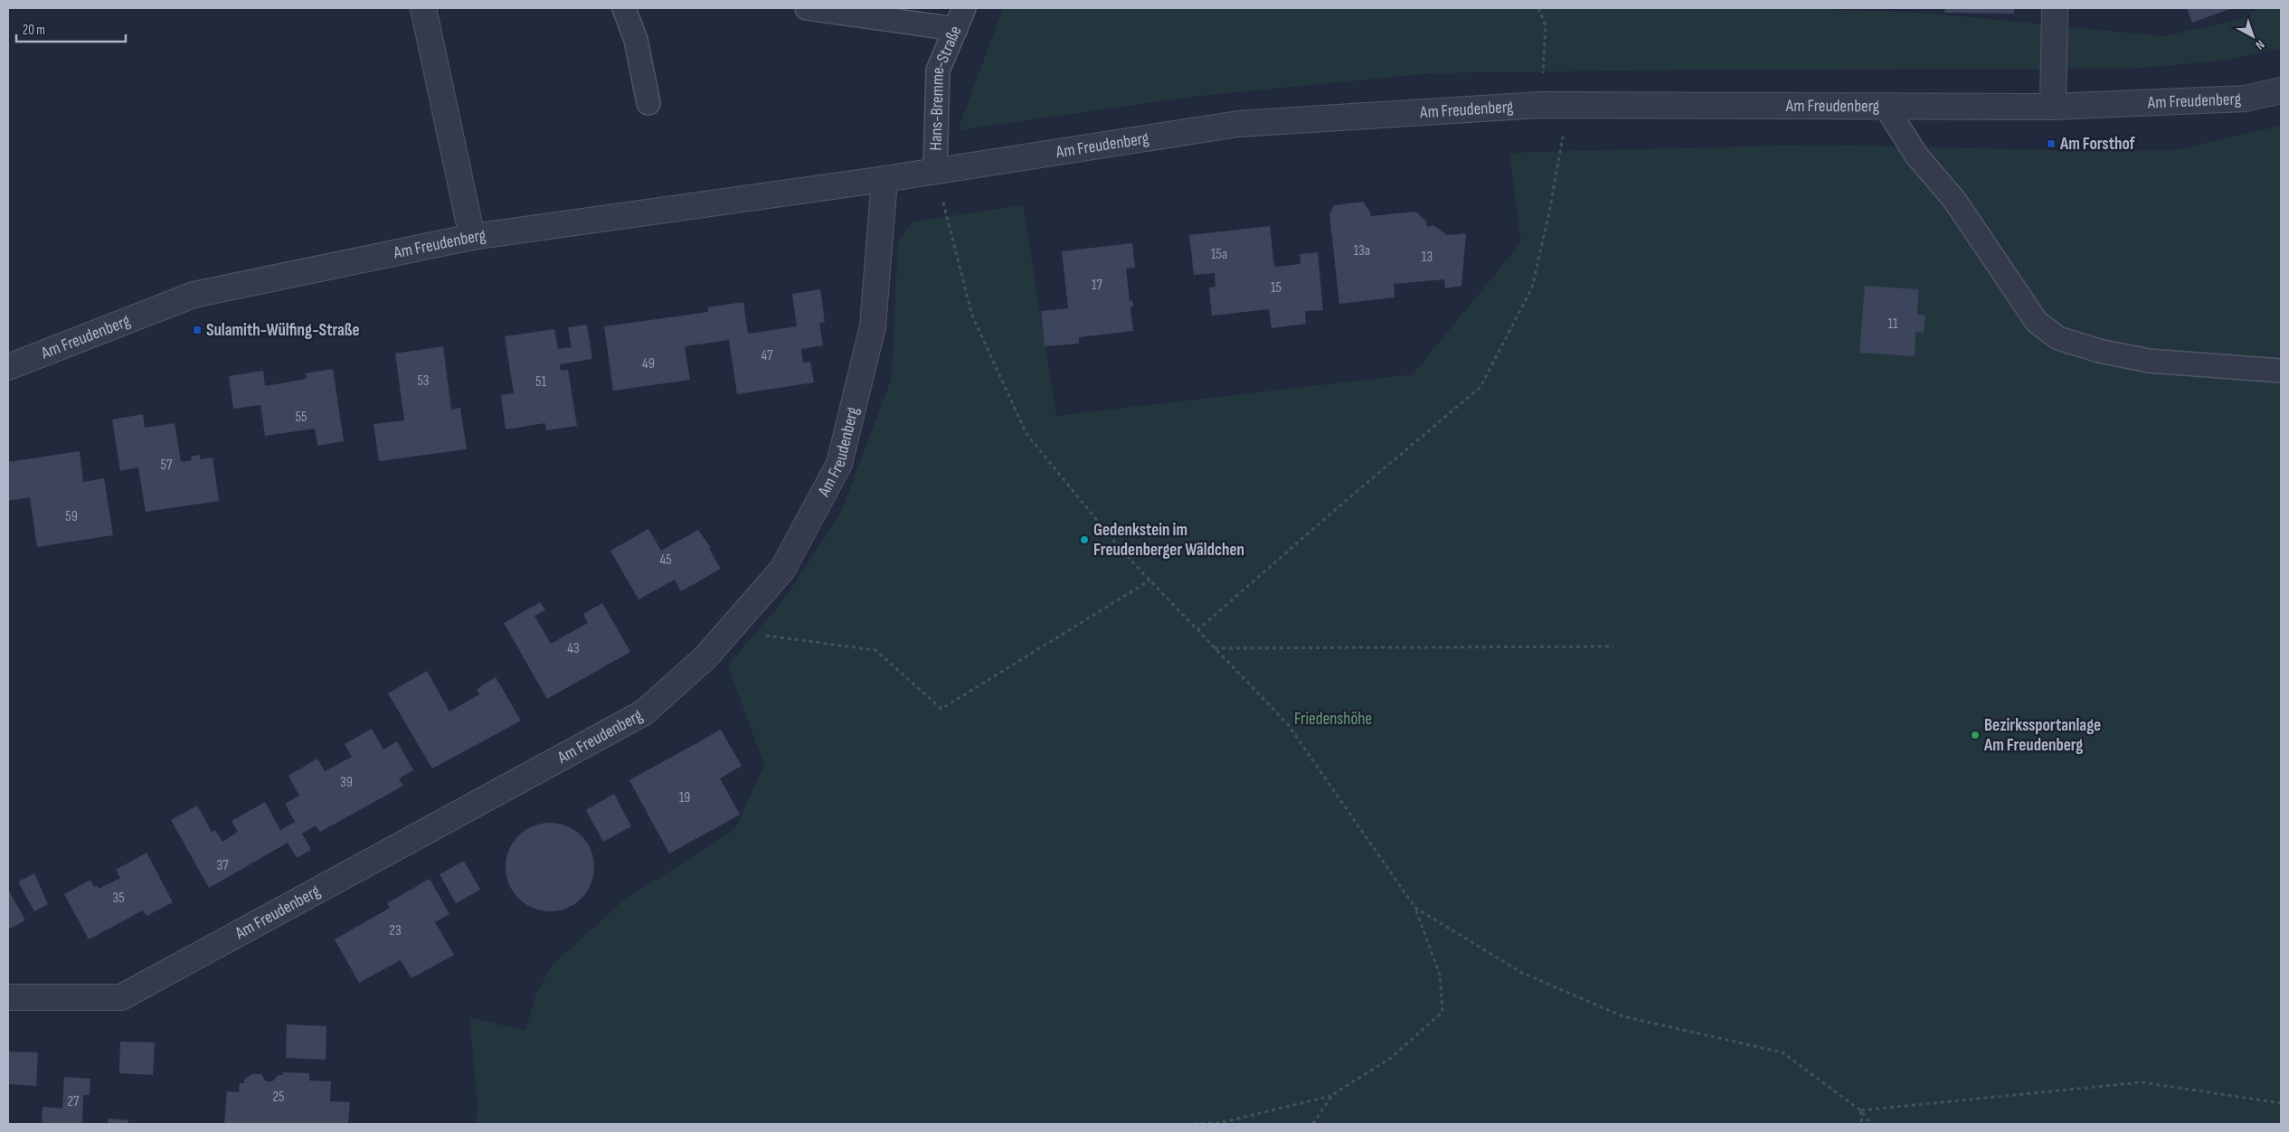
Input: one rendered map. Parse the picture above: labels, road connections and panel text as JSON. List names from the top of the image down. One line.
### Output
{"streets":{"street":["Am Freudenberg"],"lane":["Hans-Bremme-Straße"]},"crossings":[["Hans-Bremme-Straße","Am Freudenberg"]],"parks":["Friedenshöhe"],"places":{"transit":["Am Forsthof","Sulamith-Wülfing-Straße"],"other":["Gedenkstein im Freudenberger Wäldchen","Bezirkssportanlage Am Freudenberg"]},"house_numbers":["13a","15a","13","17","15","11","47","49","53","51","55","57","59","45","43","39","19","37","35","23","25","27"],"scale_bar":"20 m","north":"bottom right"}
